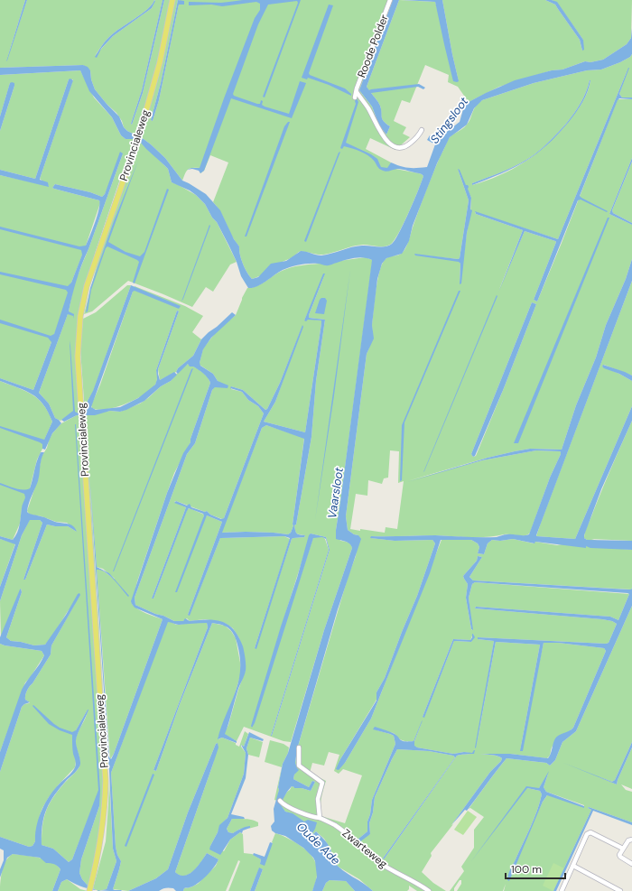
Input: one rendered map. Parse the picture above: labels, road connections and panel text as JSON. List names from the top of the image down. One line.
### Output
{"streets":{"main road":["Provincialeweg"],"street":["Roode Polder","Zwarteweg"]},"water":["Stingsloot","Vaarsloot","Oude Ade"],"scale_bar":"100 m"}
